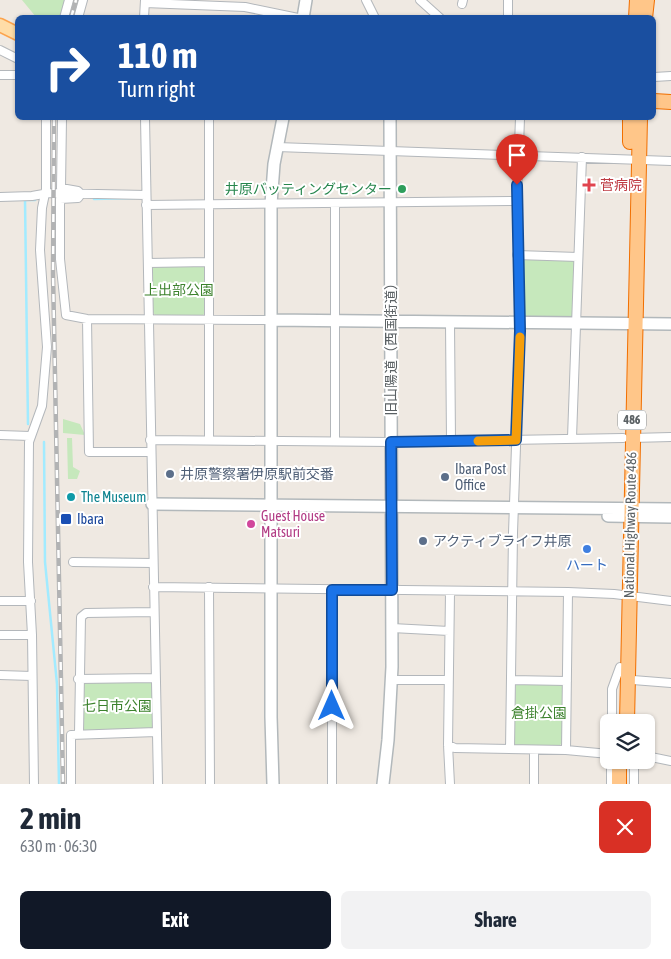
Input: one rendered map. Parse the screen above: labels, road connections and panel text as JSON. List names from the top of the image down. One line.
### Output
{"streets":{"highway":["486","National Highway Route 486"],"street":["旧山陽道（西国街道）"]},"parks":["上出部公園","七日市公園","倉掛公園"],"places":{"health":["菅病院"],"other":["井原バッティングセンター","井原警察署伊原駅前交番","Ibara Post Office","The Museum","Guest House Matsuri","アクティブライフ井原","ハート"],"transit":["Ibara"]},"page":{"turn":["110 m","Turn right"],"heading":["2 min","630 m · 06:30"],"buttons":["Exit","Share"]}}
